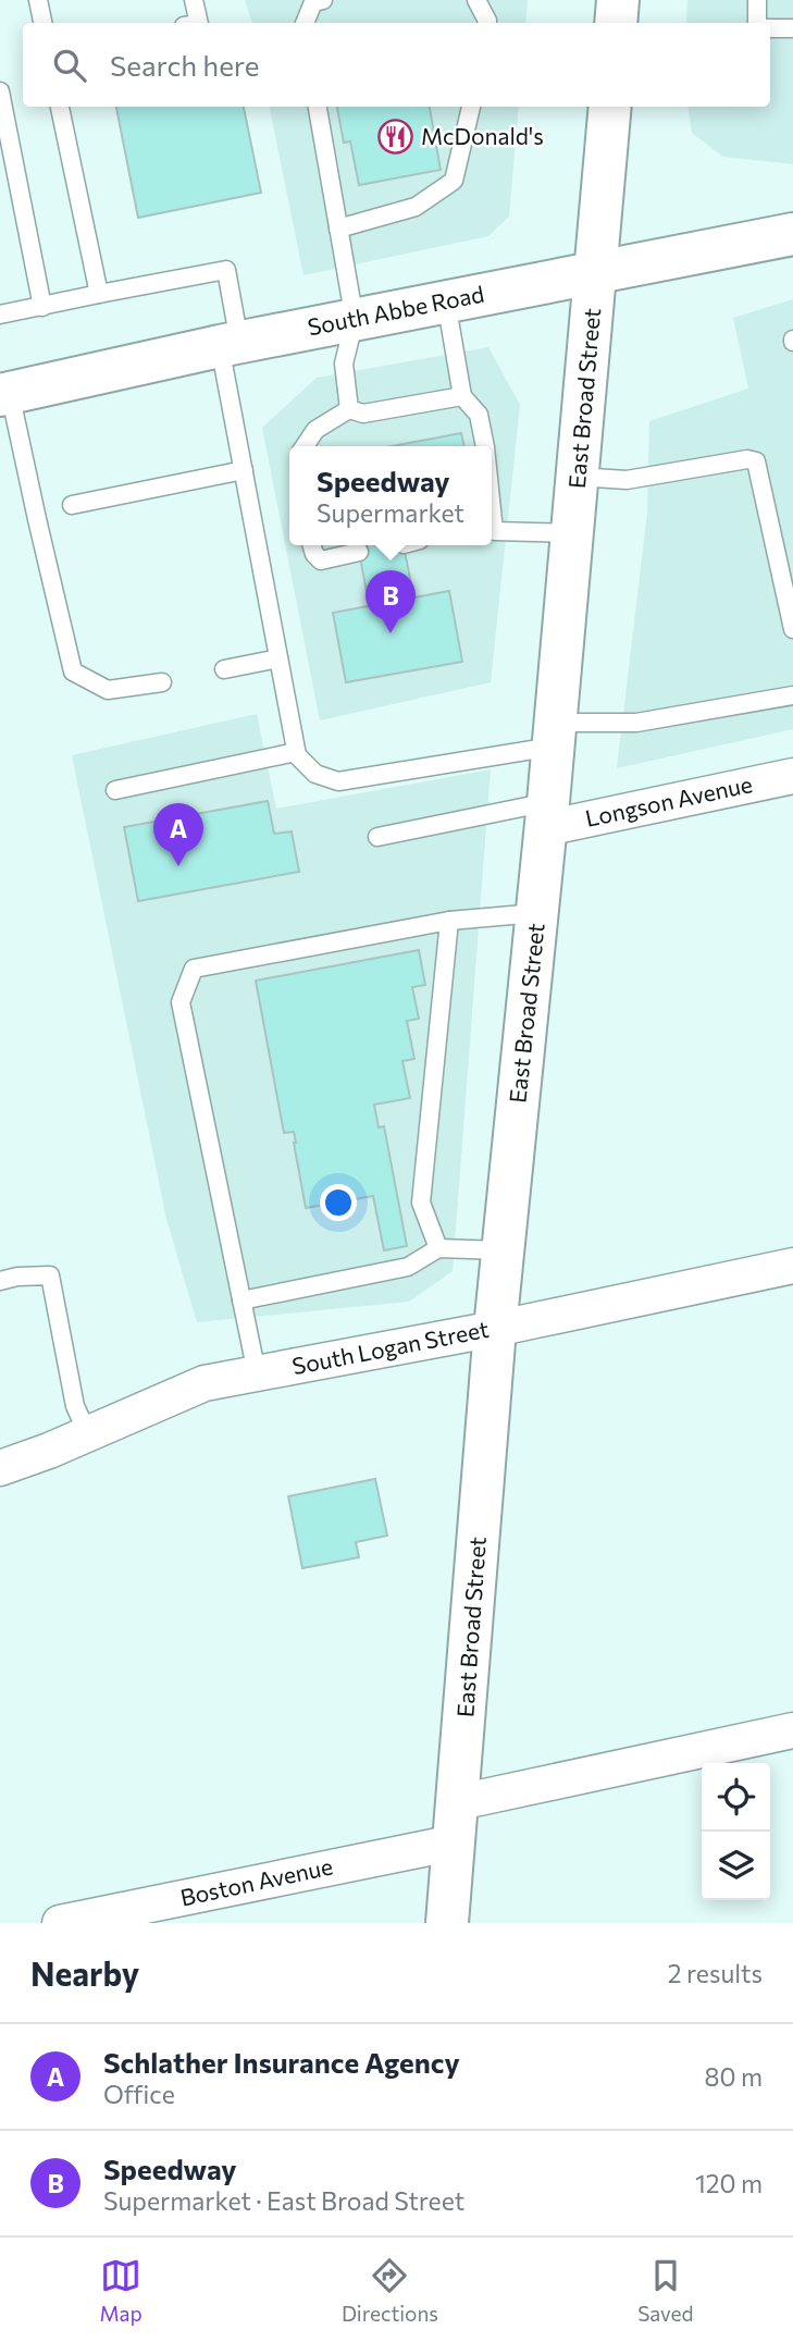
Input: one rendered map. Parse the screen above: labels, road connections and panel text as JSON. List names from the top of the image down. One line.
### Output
{"streets":{"street":["South Abbe Road","East Broad Street","Longson Avenue","South Logan Street","Boston Avenue"]},"crossings":[["South Abbe Road","East Broad Street"],["East Broad Street","Longson Avenue"],["East Broad Street","South Logan Street"],["East Broad Street","Boston Avenue"]],"places":{"restaurant":["McDonald's"]},"page":{"search":"Search here","popup":["Speedway","Supermarket"],"pins":["B","A"],"heading":["Nearby","2 results"],"list":[{"mark":"A","name":"Schlather Insurance Agency","note":"Office","value":"80 m"},{"mark":"B","name":"Speedway","note":"Supermarket · East Broad Street","value":"120 m"}],"nav":["Map","Directions","Saved"]}}
